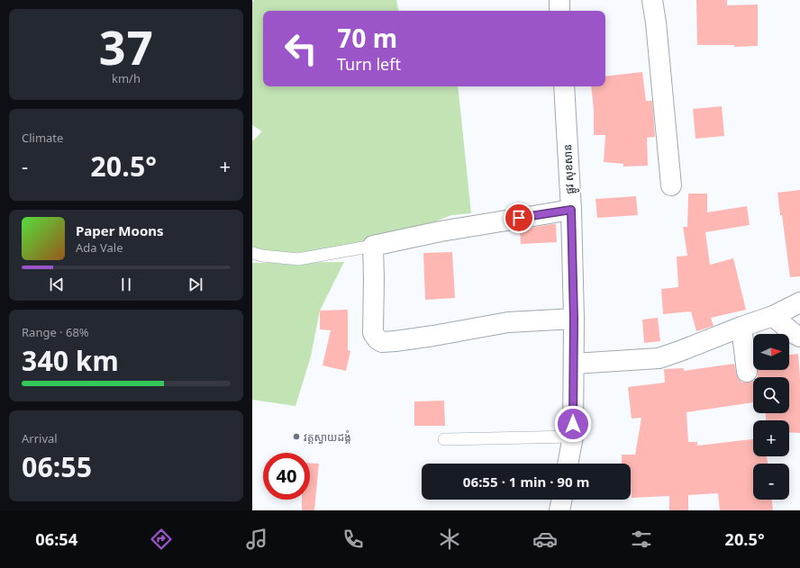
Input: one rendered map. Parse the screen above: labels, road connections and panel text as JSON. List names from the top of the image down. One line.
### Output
{"streets":{"street":["ផ្លូវ សុខសាន"]},"places":["វត្តស្វាយដង្គំ"],"north":"right","page":{"tile":[["37","km/h"],"Climate",["Range · 68%","340 km"],["Arrival","06:55"]],"turn":["70 m","Turn left"],"heat":["−","20.5°","+"],"song":["Paper Moons","Ada Vale"],"map_buttons":["+","−"],"limit":"40","trip":"06:55 · 1 min · 90 m","tabs":["06:54","20.5°"]}}
